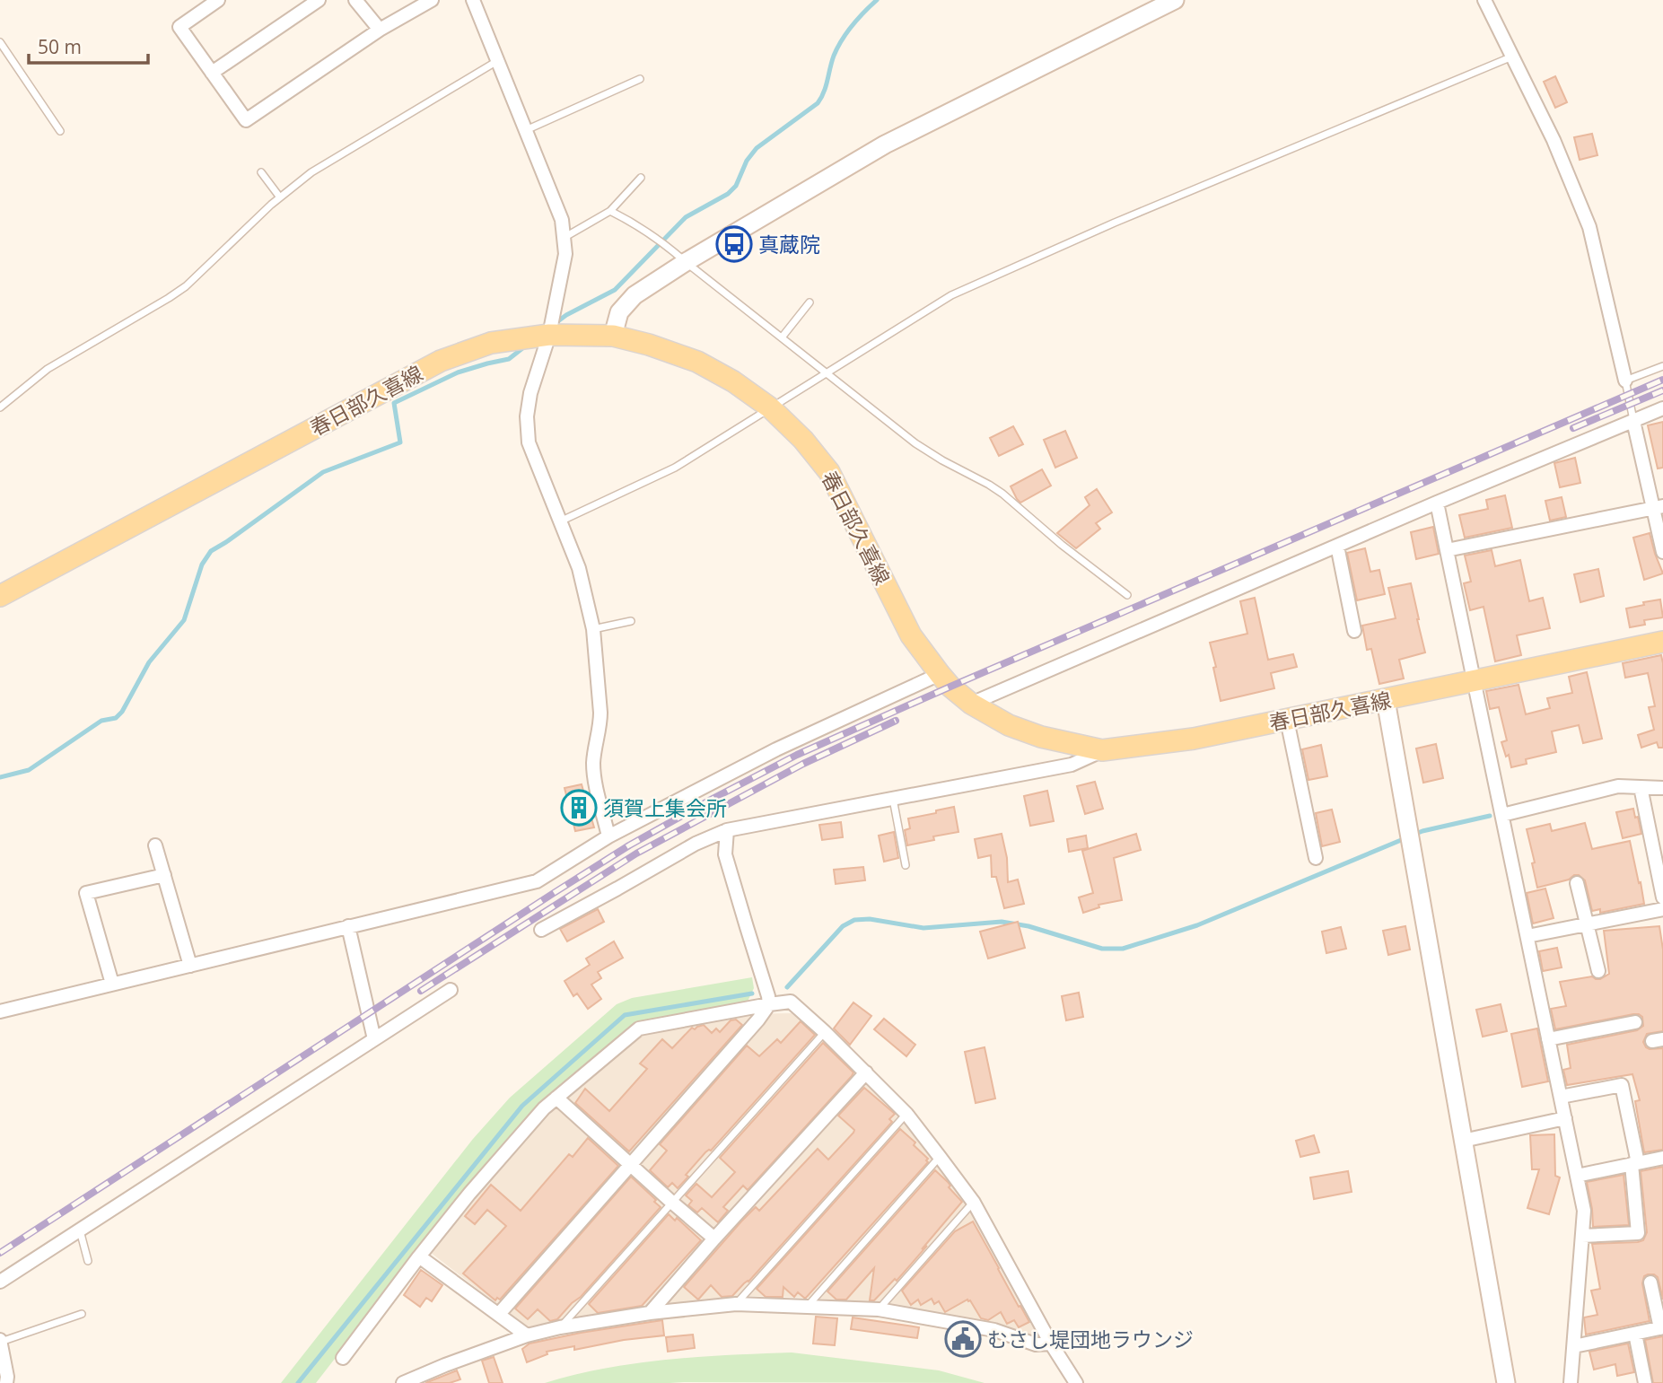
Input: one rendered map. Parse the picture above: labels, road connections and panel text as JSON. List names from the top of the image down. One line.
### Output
{"streets":{"main road":["春日部久喜線"]},"places":{"bus stop":["真蔵院"],"building":["須賀上集会所"],"public building":["むさし堤団地ラウンジ"]},"scale_bar":"50 m"}
